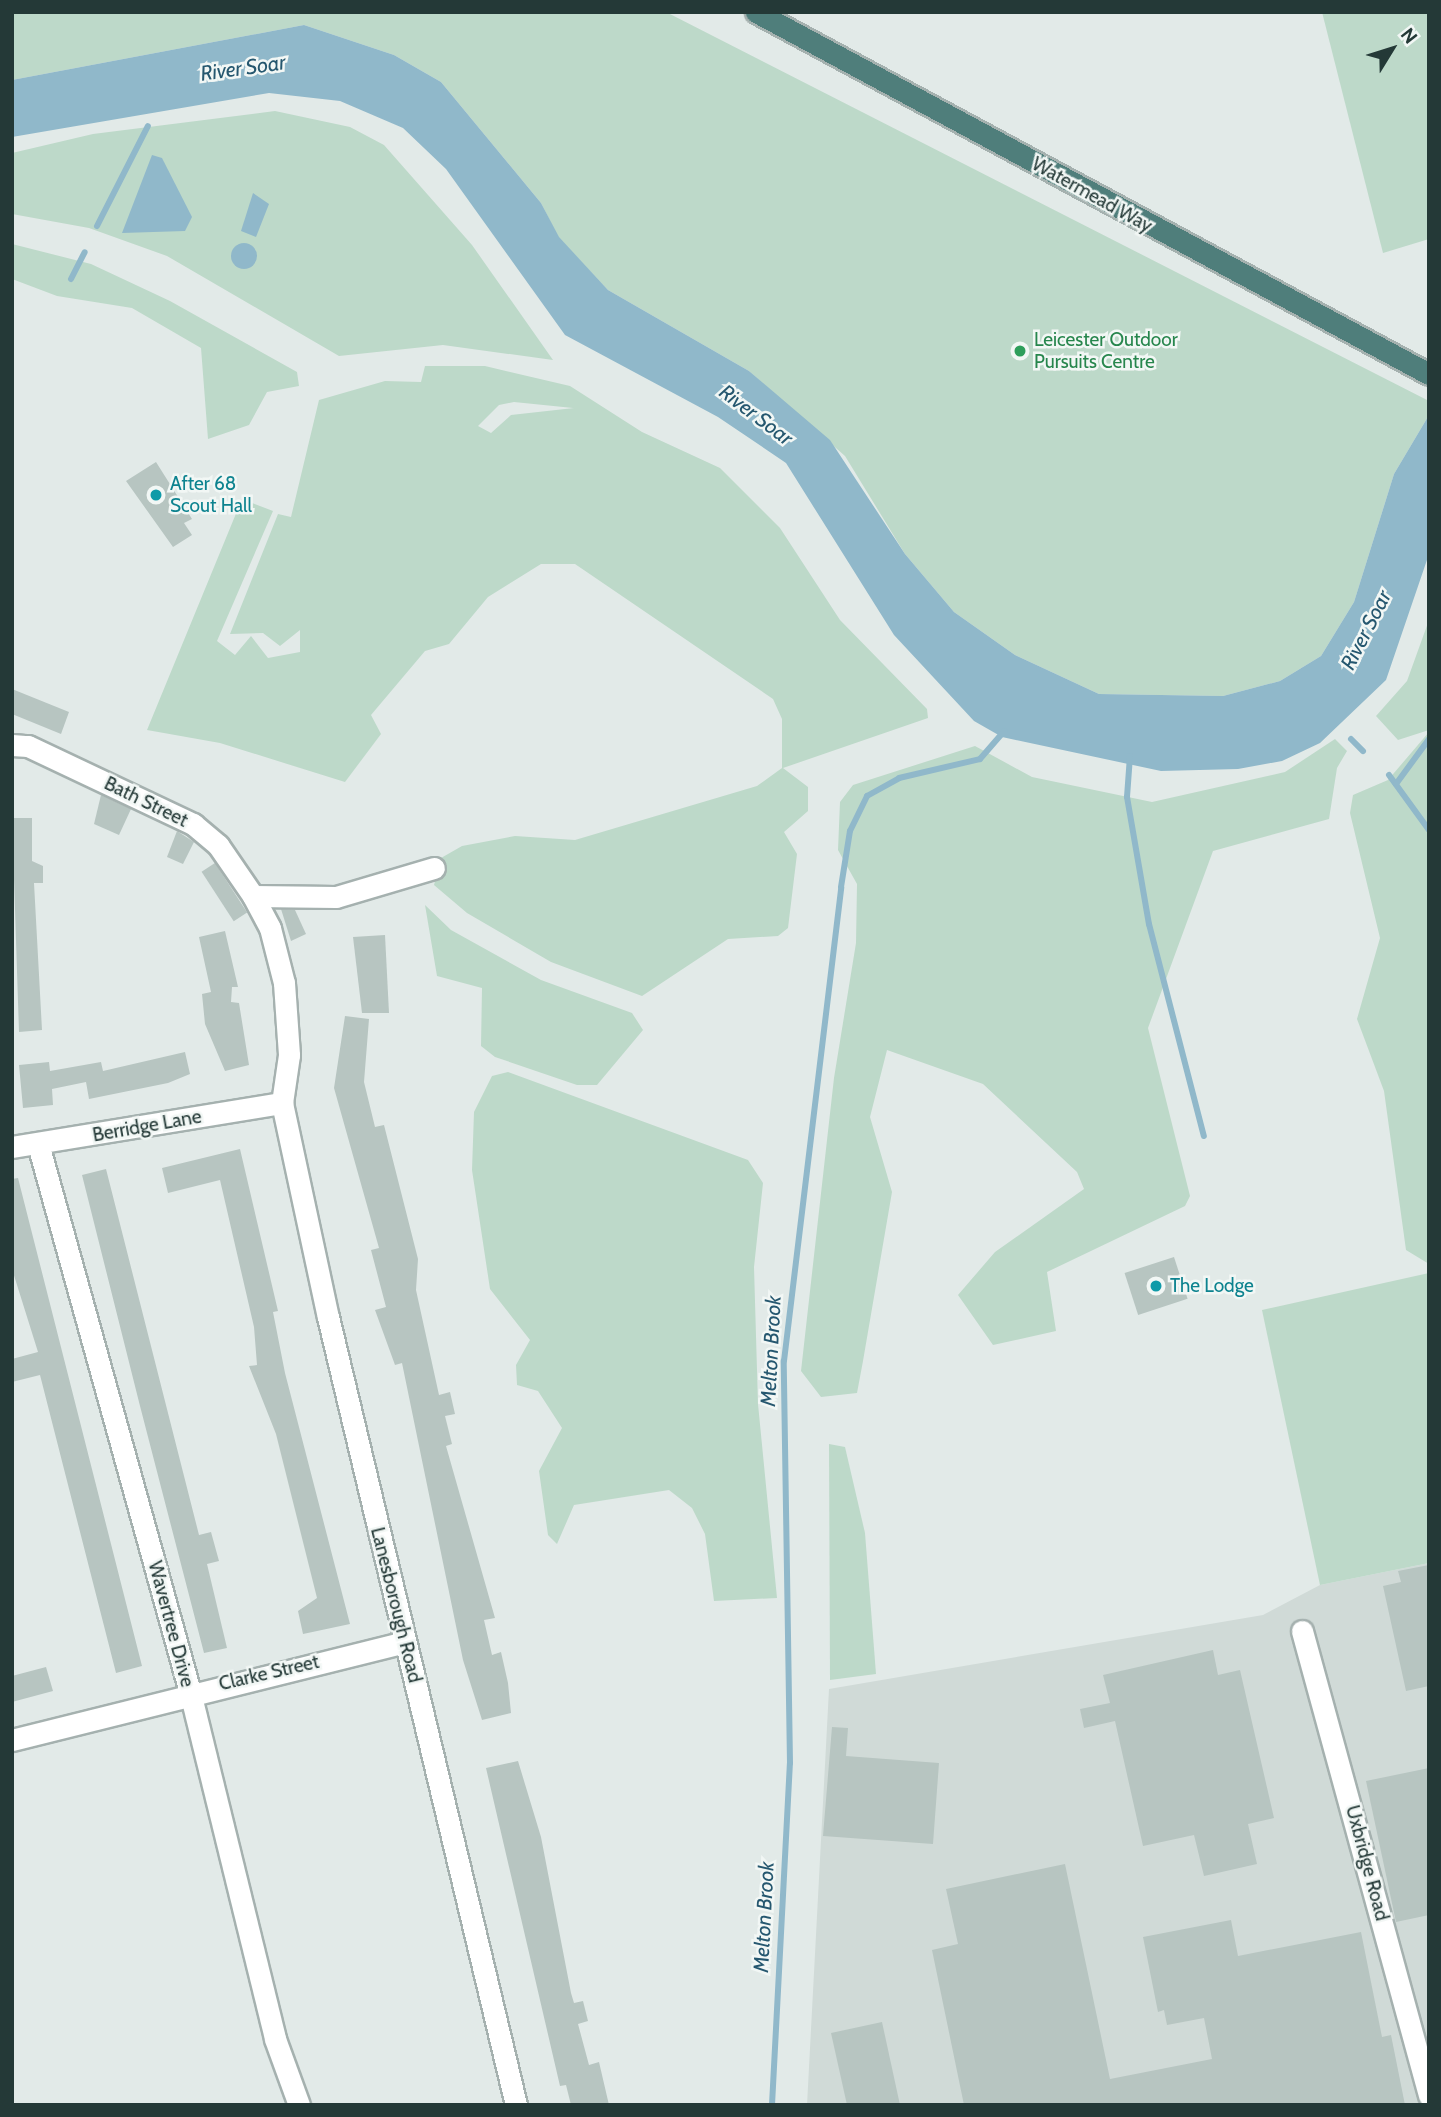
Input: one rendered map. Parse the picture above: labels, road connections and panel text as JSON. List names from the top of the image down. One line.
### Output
{"streets":{"highway":["Watermead Way"],"street":["Bath Street","Berridge Lane","Lanesborough Road","Wavertree Drive","Clarke Street","Uxbridge Road"]},"crossings":[["Bath Street","Berridge Lane"],["Bath Street","Lanesborough Road"],["Berridge Lane","Lanesborough Road"],["Berridge Lane","Wavertree Drive"],["Lanesborough Road","Clarke Street"],["Wavertree Drive","Clarke Street"]],"water":["River Soar","Melton Brook"],"places":["Leicester Outdoor Pursuits Centre","After 68 Scout Hall","The Lodge"],"north":"top right"}
